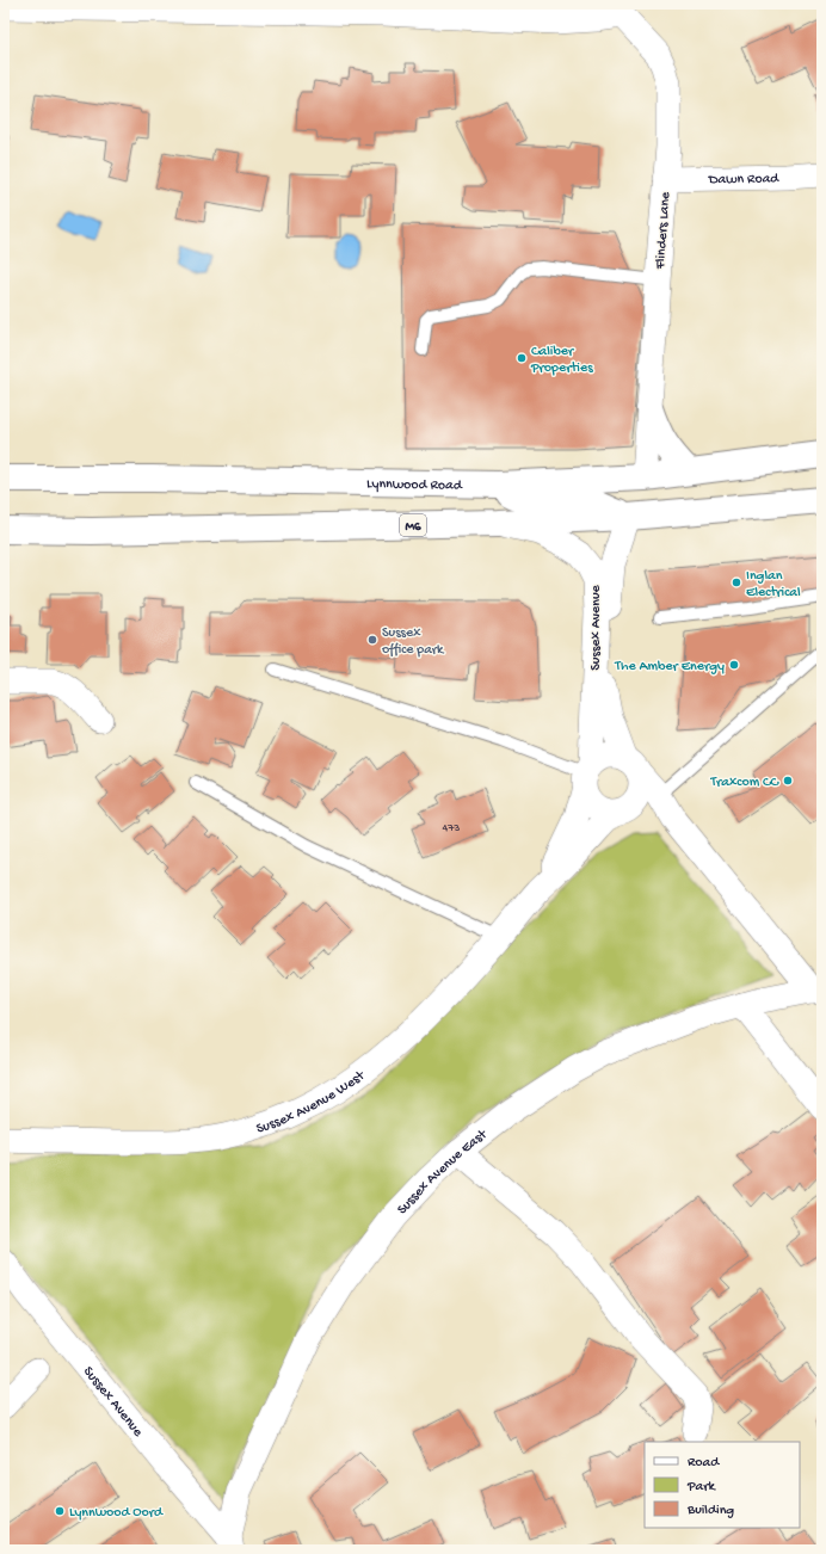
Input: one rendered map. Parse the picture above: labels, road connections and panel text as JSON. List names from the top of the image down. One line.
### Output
{"streets":{"main road":["Lynnwood Road","M6"],"street":["Dawn Road","Flinders Lane","Sussex Avenue","Sussex Avenue West","Sussex Avenue East"]},"crossings":[["Dawn Road","Flinders Lane"],["Flinders Lane","Lynnwood Road"],["M6","Sussex Avenue"],["Sussex Avenue","Sussex Avenue West"],["Sussex Avenue","Sussex Avenue East"]],"places":["Caliber Properties","Inglan Electrical","Sussex office park","The Amber Energy","Traxcom CC","Lynnwood Oord"],"house_numbers":["473"],"legend":["Road","Park","Building"]}
